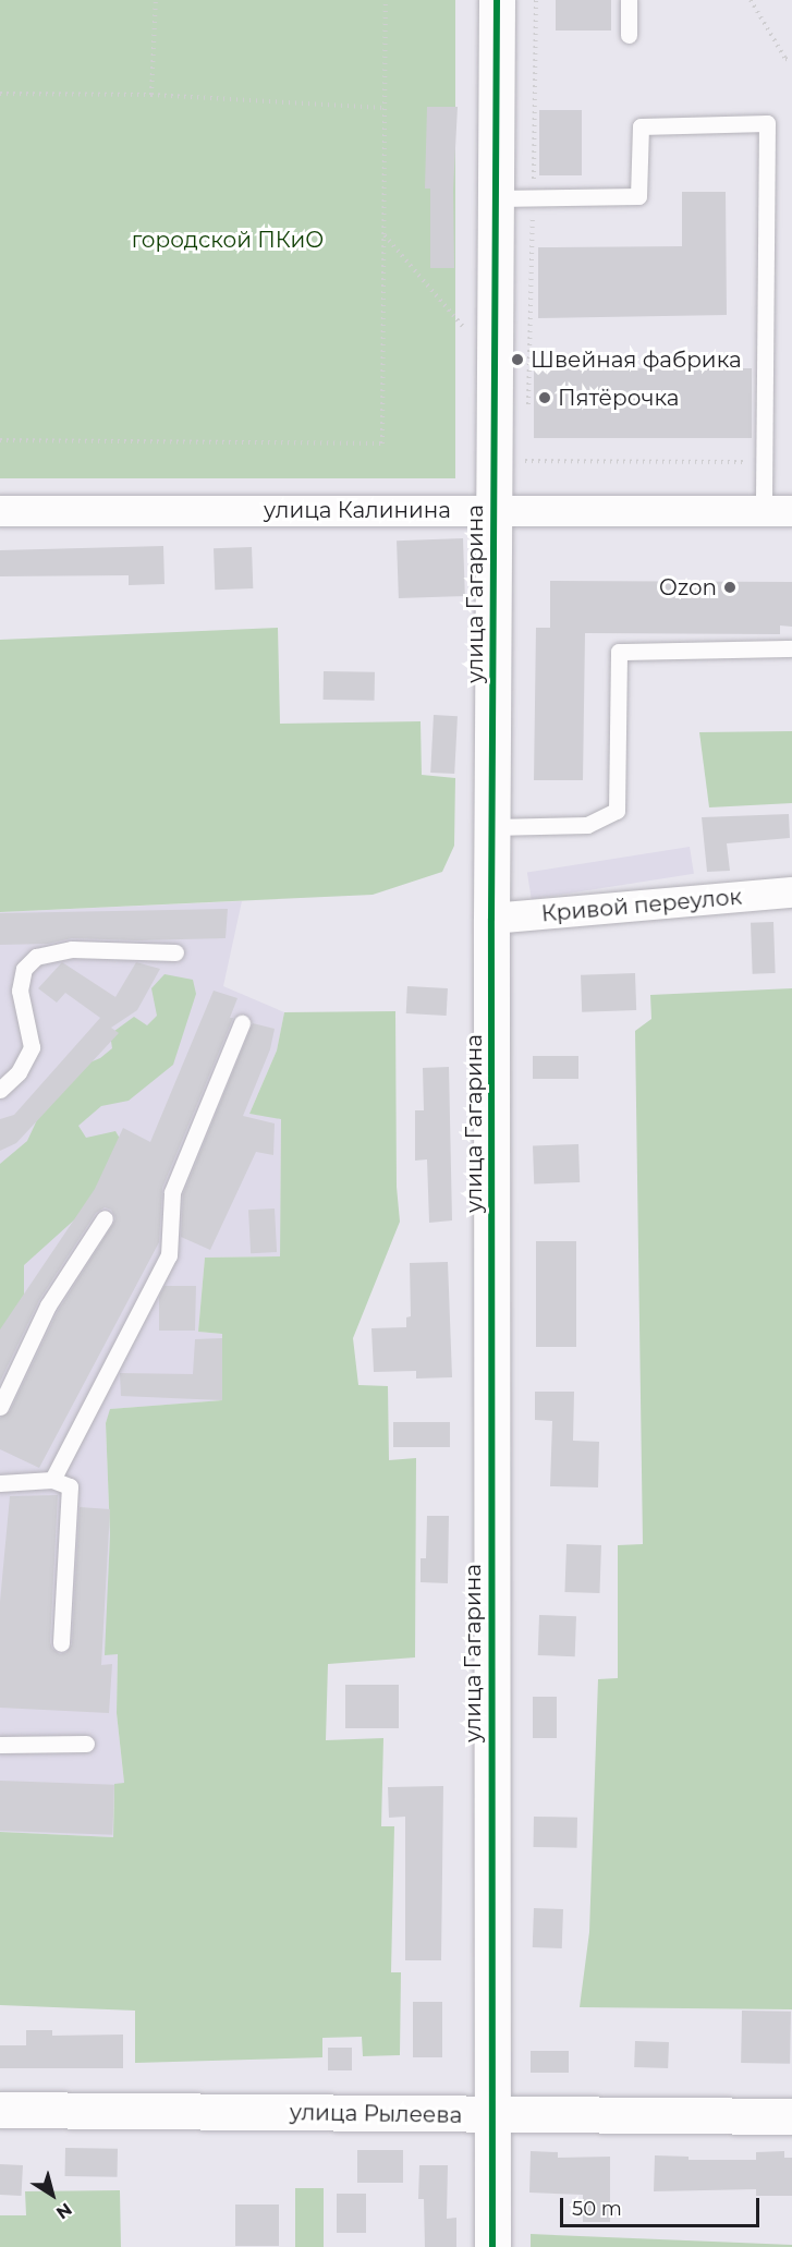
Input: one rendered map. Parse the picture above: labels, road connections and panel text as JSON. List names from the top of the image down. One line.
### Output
{"streets":{"street":["улица Калинина","улица Гагарина","Кривой переулок","улица Рылеева"]},"crossings":[["улица Калинина","улица Гагарина"],["улица Гагарина","Кривой переулок"],["улица Гагарина","улица Рылеева"]],"parks":["городской ПКиО"],"places":["Швейная фабрика","Пятёрочка","Ozon"],"scale_bar":"50 m","north":"bottom right"}
